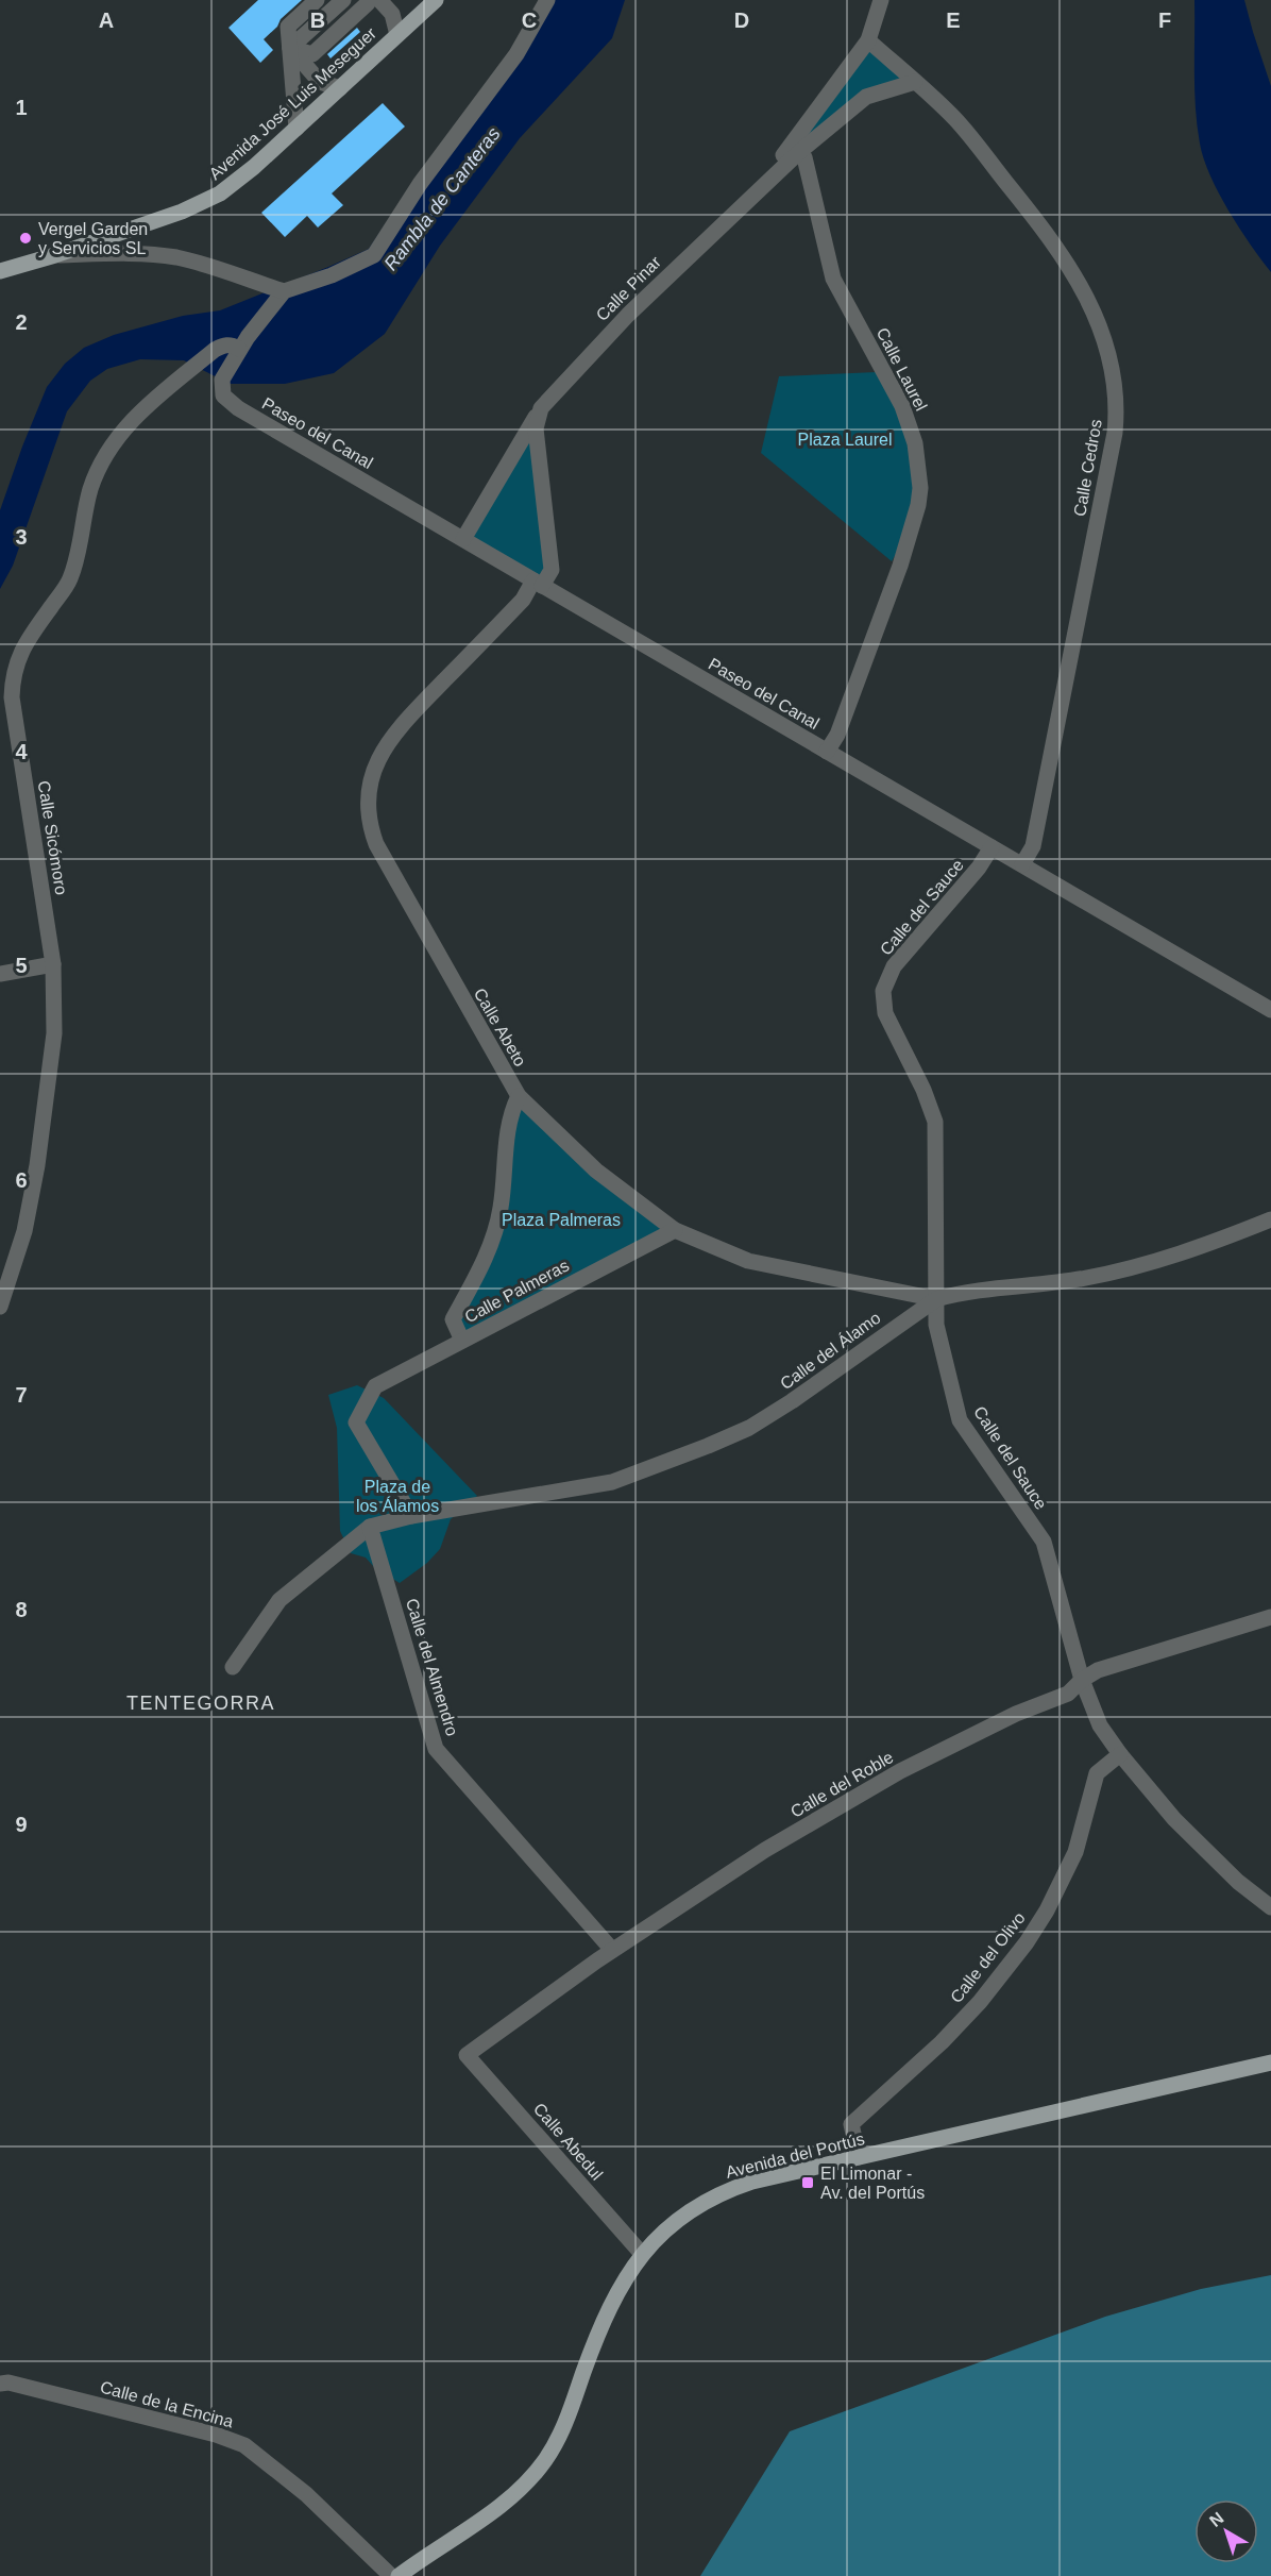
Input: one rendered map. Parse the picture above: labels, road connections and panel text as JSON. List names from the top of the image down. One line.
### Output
{"streets":{"main road":["Avenida José Luis Meseguer","Avenida del Portús"],"street":["Calle Pinar","Calle Laurel","Paseo del Canal","Calle Cedros","Calle Sicómoro","Calle del Sauce","Calle Abeto","Calle Palmeras","Calle del Álamo","Calle del Almendro","Calle del Roble","Calle del Olivo","Calle Abedul","Calle de la Encina"]},"crossings":[["Calle Pinar","Calle Laurel"],["Calle Pinar","Paseo del Canal"],["Calle Pinar","Calle Cedros"],["Calle Laurel","Paseo del Canal"],["Paseo del Canal","Calle Cedros"],["Paseo del Canal","Calle Sicómoro"],["Paseo del Canal","Calle del Sauce"],["Paseo del Canal","Calle Abeto"],["Calle del Sauce","Calle Abeto"],["Calle del Sauce","Calle del Álamo"],["Calle del Sauce","Calle del Roble"],["Calle del Sauce","Calle del Olivo"],["Calle Abeto","Calle Palmeras"],["Calle Abeto","Calle del Álamo"],["Calle Palmeras","Calle del Álamo"],["Calle del Almendro","Calle del Roble"],["Calle del Roble","Calle Abedul"],["Calle del Olivo","Avenida del Portús"],["Calle Abedul","Avenida del Portús"]],"districts":["TENTEGORRA"],"water":["Rambla de Canteras"],"parks":["Plaza Laurel","Plaza Palmeras","Plaza de los Álamos"],"places":{"other":["Vergel Garden y Servicios SL"],"transit":["El Limonar - Av. del Portús"]},"north":"top left","grid":{"columns":["A","B","C","D","E","F"],"rows":["1","2","3","4","5","6","7","8","9"]}}
